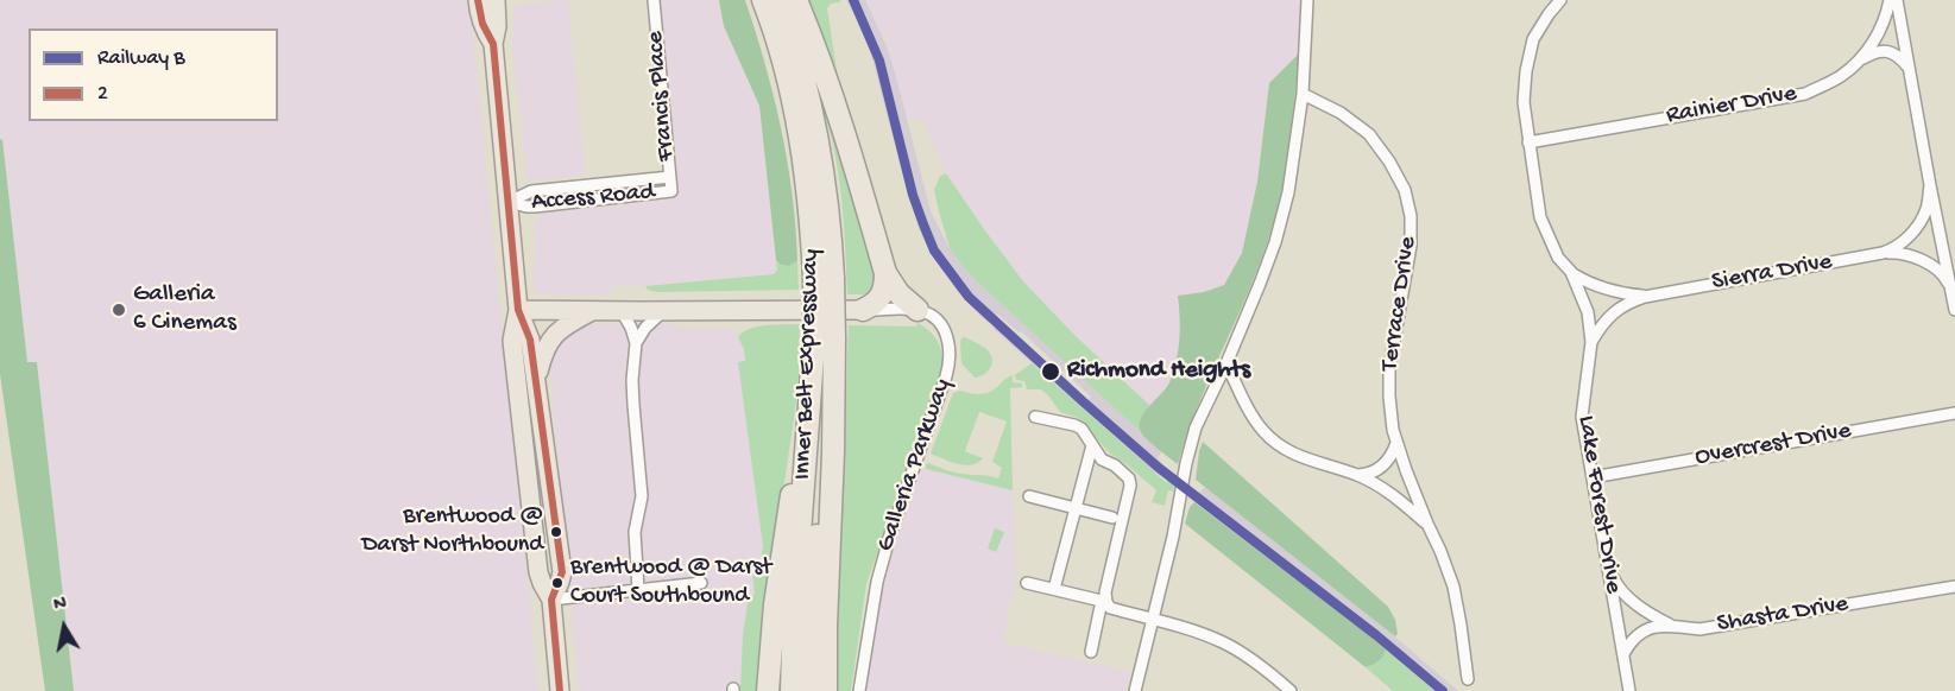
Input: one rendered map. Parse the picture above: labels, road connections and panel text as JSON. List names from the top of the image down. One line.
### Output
{"streets":{"highway":["Inner Belt Expressway"],"street":["Francis Place","Rainier Drive","Access Road","Sierra Drive","Terrace Drive","Overcrest Drive","Galleria Parkway","Lake Forest Drive","Shasta Drive"]},"crossings":[["Francis Place","Access Road"],["Rainier Drive","Lake Forest Drive"],["Sierra Drive","Lake Forest Drive"],["Overcrest Drive","Lake Forest Drive"],["Lake Forest Drive","Shasta Drive"]],"places":["Galleria 6 Cinemas","Richmond Heights","Brentwood @ Darst Northbound","Brentwood @ Darst Court Southbound"],"lines":["rail line B","transit line 2"],"legend":["Railway B","2"],"north":"top"}
